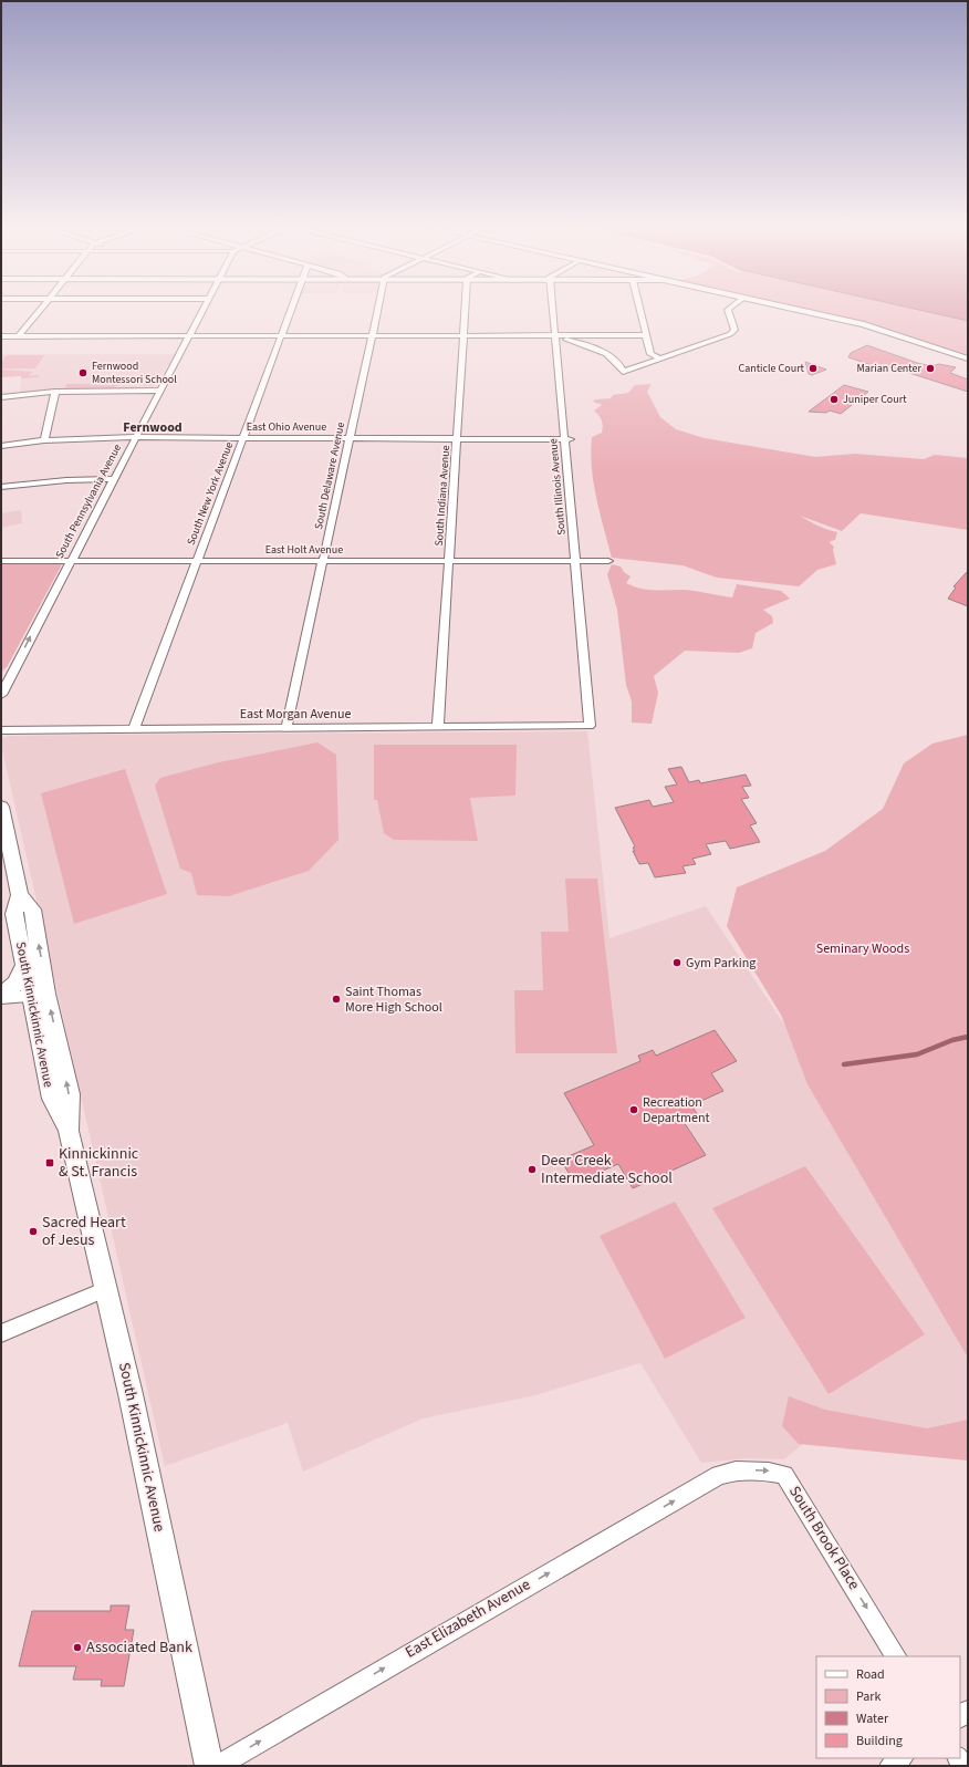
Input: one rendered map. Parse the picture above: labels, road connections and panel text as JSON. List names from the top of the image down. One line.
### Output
{"streets":{"main road":["South Kinnickinnic Avenue"],"street":["East Ohio Avenue","South Delaware Avenue","South Illinois Avenue","South New York Avenue","South Indiana Avenue","South Pennsylvania Avenue","East Holt Avenue","East Morgan Avenue","South Brook Place","East Elizabeth Avenue"]},"crossings":[["East Ohio Avenue","South Delaware Avenue"],["East Ohio Avenue","South Illinois Avenue"],["East Ohio Avenue","South New York Avenue"],["East Ohio Avenue","South Indiana Avenue"],["East Ohio Avenue","South Pennsylvania Avenue"],["South Delaware Avenue","East Holt Avenue"],["South Delaware Avenue","East Morgan Avenue"],["South Illinois Avenue","East Holt Avenue"],["South Illinois Avenue","East Morgan Avenue"],["South New York Avenue","East Holt Avenue"],["South New York Avenue","East Morgan Avenue"],["South Indiana Avenue","East Holt Avenue"],["South Indiana Avenue","East Morgan Avenue"],["South Pennsylvania Avenue","East Holt Avenue"],["South Brook Place","East Elizabeth Avenue"]],"one_way":["South Brook Place","East Elizabeth Avenue"],"districts":["Fernwood"],"parks":["Seminary Woods"],"places":{"other":["Canticle Court","Marian Center","Fernwood Montessori School","Juniper Court","Gym Parking","Saint Thomas More High School","Recreation Department","Deer Creek Intermediate School","Sacred Heart of Jesus","Associated Bank"],"transit":["Kinnickinnic & St. Francis"]},"legend":["Road","Park","Water","Building"]}
